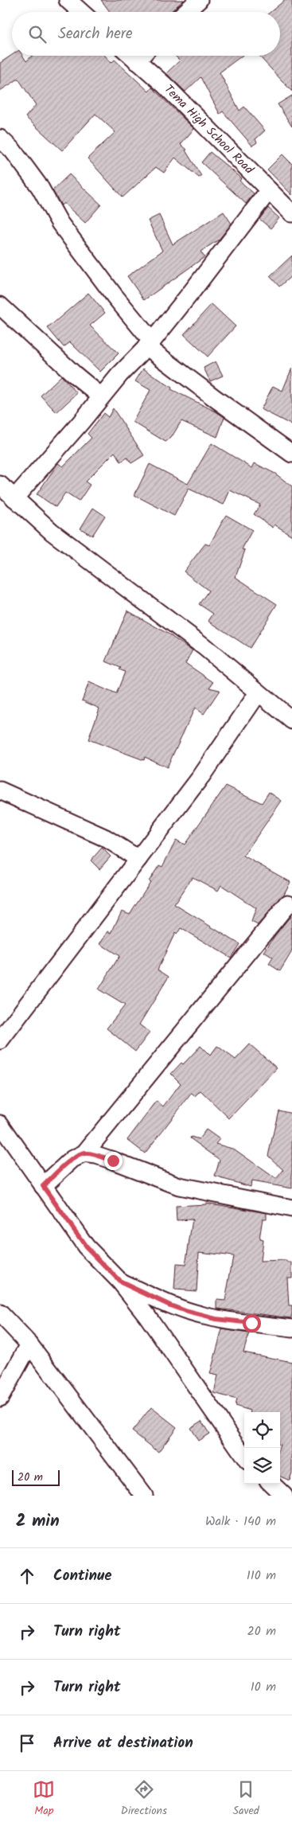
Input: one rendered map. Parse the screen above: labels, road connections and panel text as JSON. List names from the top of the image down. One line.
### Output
{"streets":{"street":["Tema High School Road"]},"scale_bar":"20 m","page":{"search":"Search here","scale":"20 m","heading":["2 min","Walk · 140 m"],"list":[["Continue","110 m"],["Turn right","20 m"],["Turn right","10 m"],"Arrive at destination"],"nav":["Map","Directions","Saved"]}}
